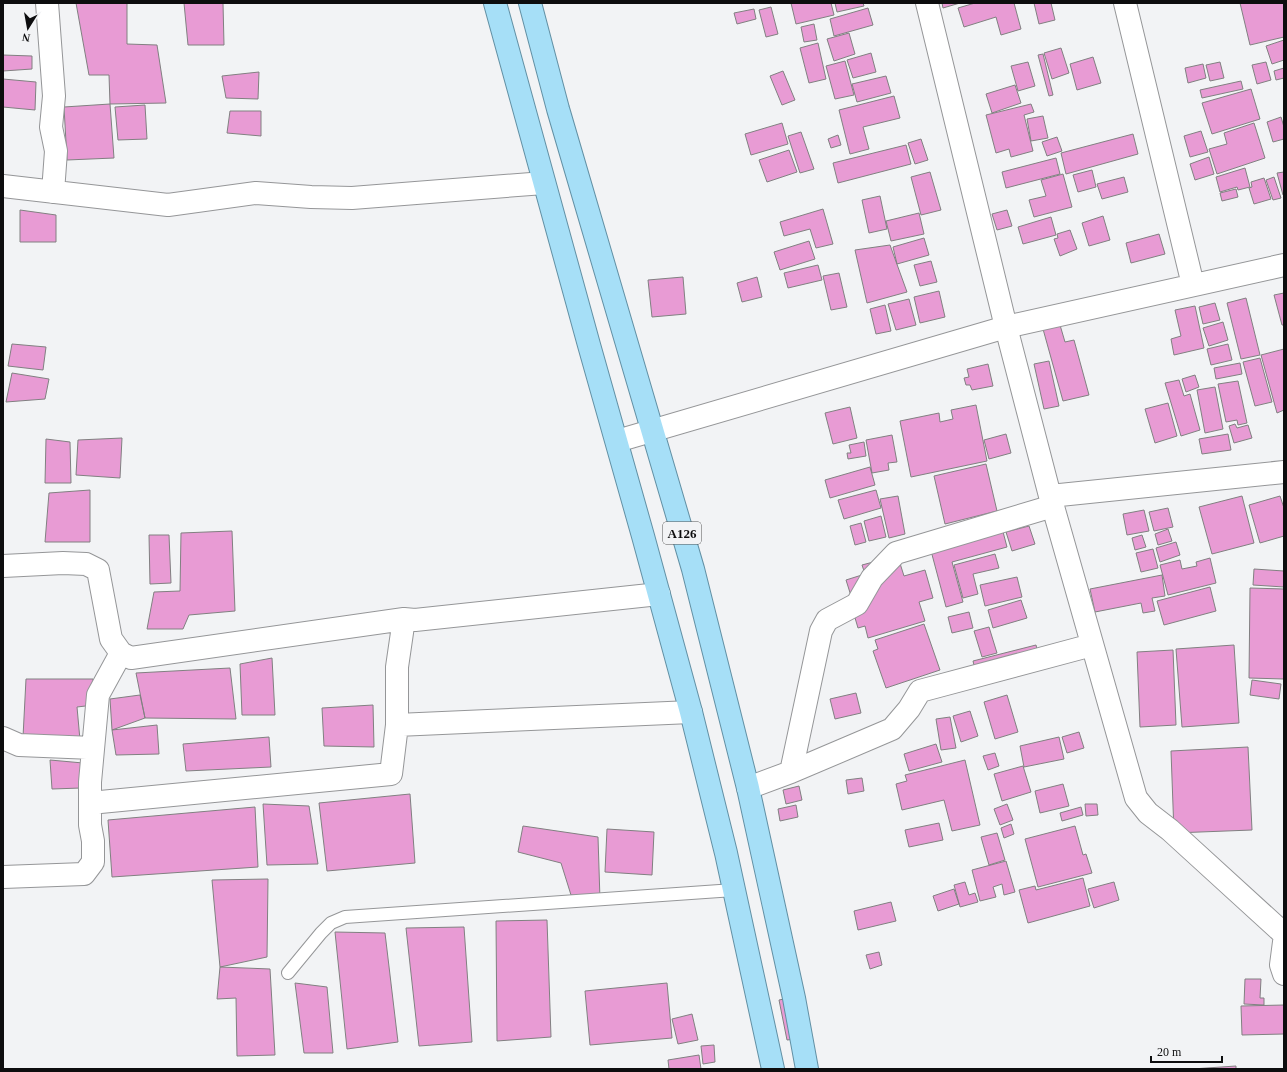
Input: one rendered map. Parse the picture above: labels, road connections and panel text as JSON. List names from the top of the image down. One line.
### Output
{"streets":{"highway":["A126"]},"scale_bar":"20 m","north":"bottom"}
